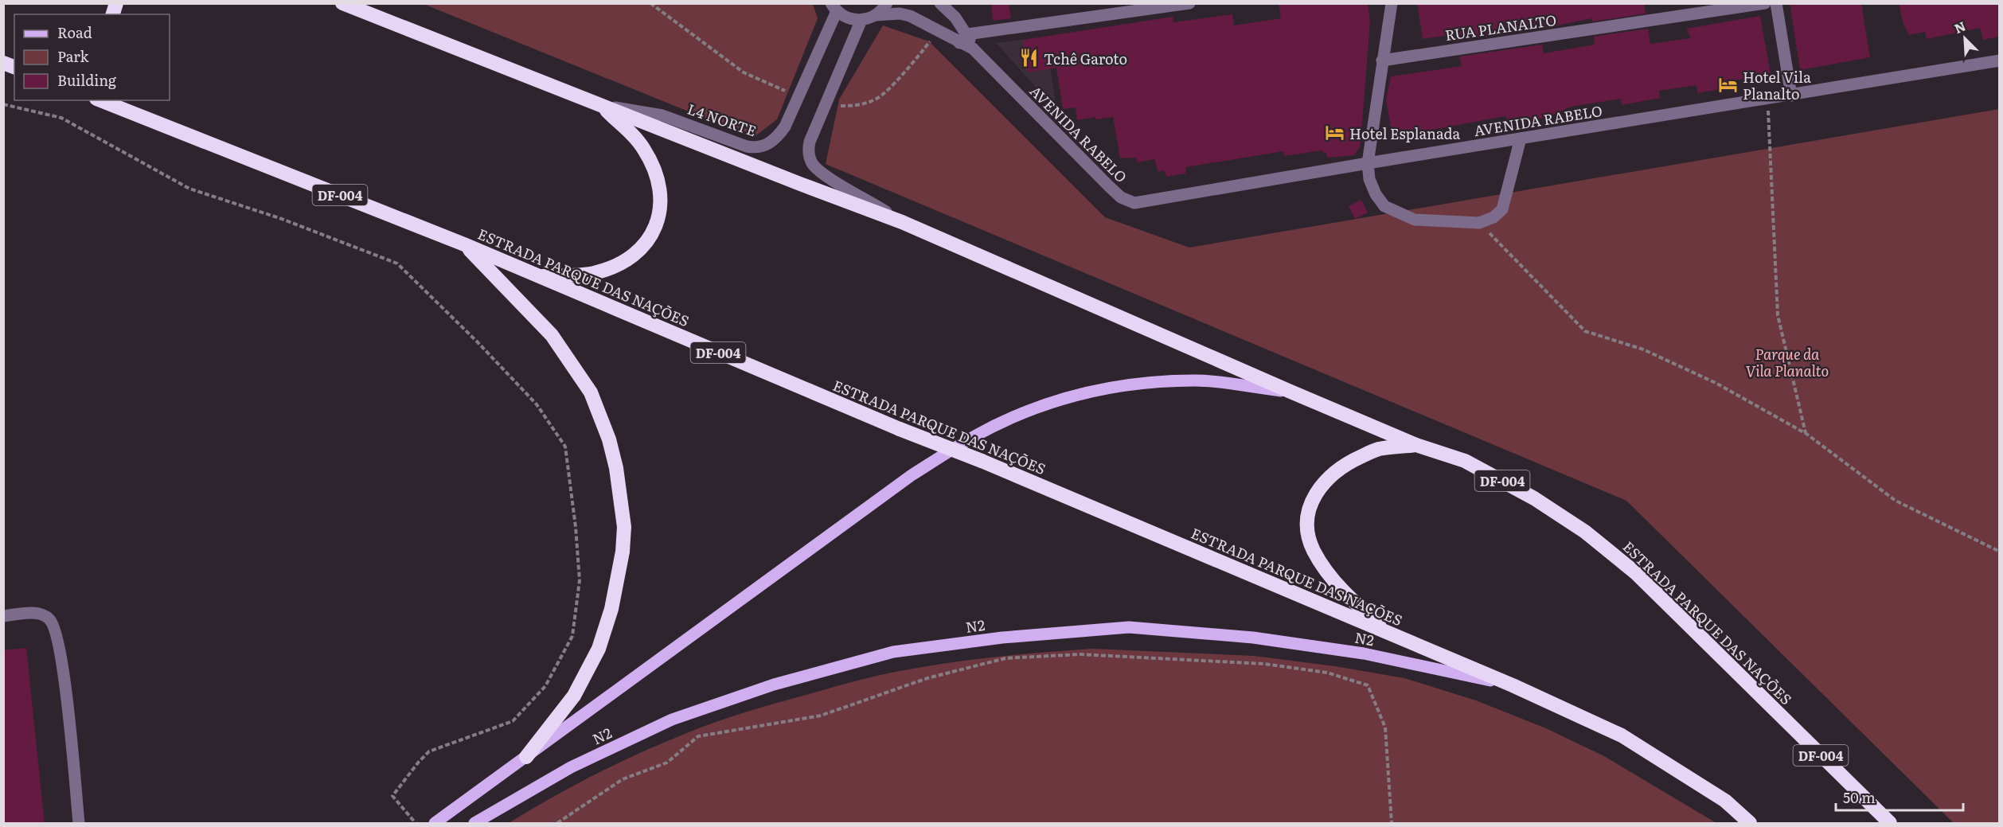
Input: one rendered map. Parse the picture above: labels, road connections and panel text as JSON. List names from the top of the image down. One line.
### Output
{"streets":{"highway":["DF-004","ESTRADA PARQUE DAS NAÇÕES"],"main road":["N2"],"street":["RUA PLANALTO","L4 NORTE","AVENIDA RABELO"]},"crossings":[["L4 NORTE","ESTRADA PARQUE DAS NAÇÕES"],["ESTRADA PARQUE DAS NAÇÕES","N2"]],"parks":["Parque da Vila Planalto"],"places":{"restaurant":["Tchê Garoto"],"hotel":["Hotel Vila Planalto","Hotel Esplanada"]},"legend":["Road","Park","Building"],"scale_bar":"50 m","north":"top left"}
